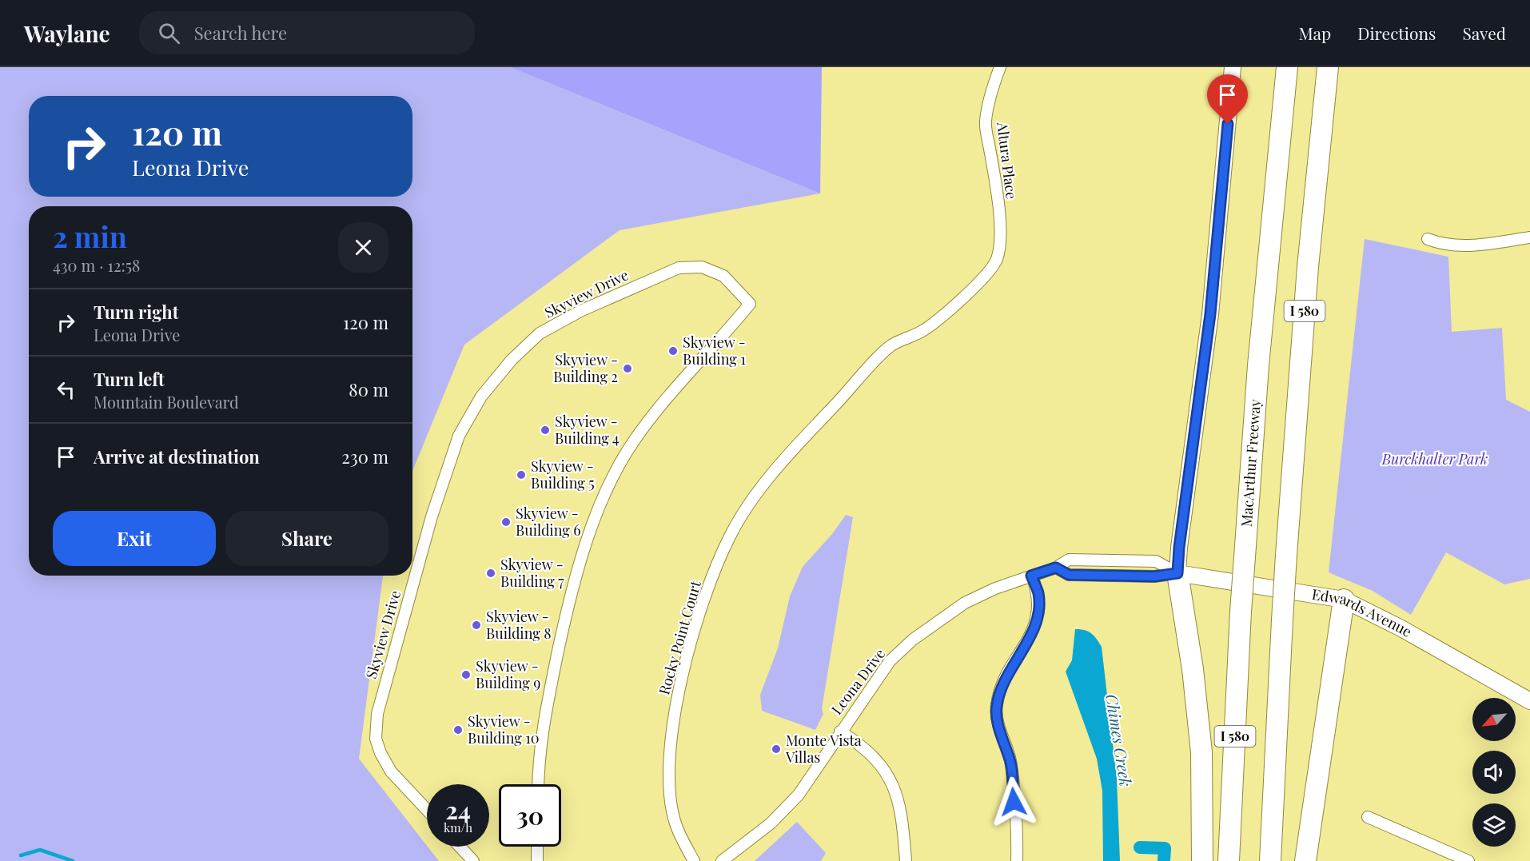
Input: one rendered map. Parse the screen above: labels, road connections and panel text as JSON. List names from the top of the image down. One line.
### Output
{"streets":{"highway":["I 580","MacArthur Freeway"],"main road":["Edwards Avenue"],"street":["Altura Place","Skyview Drive","Rocky Point Court","Leona Drive"]},"crossings":[["Altura Place","Rocky Point Court"],["Edwards Avenue","Leona Drive"]],"water":["Chimes Creek"],"parks":["Burckhalter Park"],"places":["Skyview - Building 1","Skyview - Building 2","Skyview - Building 4","Skyview - Building 5","Skyview - Building 6","Skyview - Building 7","Skyview - Building 8","Skyview - Building 9","Skyview - Building 10","Monte Vista Villas"],"north":"bottom left","page":{"header":"Waylane","search":"Search here","nav":["Map","Directions","Saved"],"turn":["120 m","Leona Drive"],"heading":["2 min","430 m · 12:58"],"list":[{"name":"Turn right","note":"Leona Drive","value":"120 m"},{"name":"Turn left","note":"Mountain Boulevard","value":"80 m"},{"name":"Arrive at destination","value":"230 m"}],"buttons":["Exit","Share"],"speed":"24 km/h","limit":"30"}}
